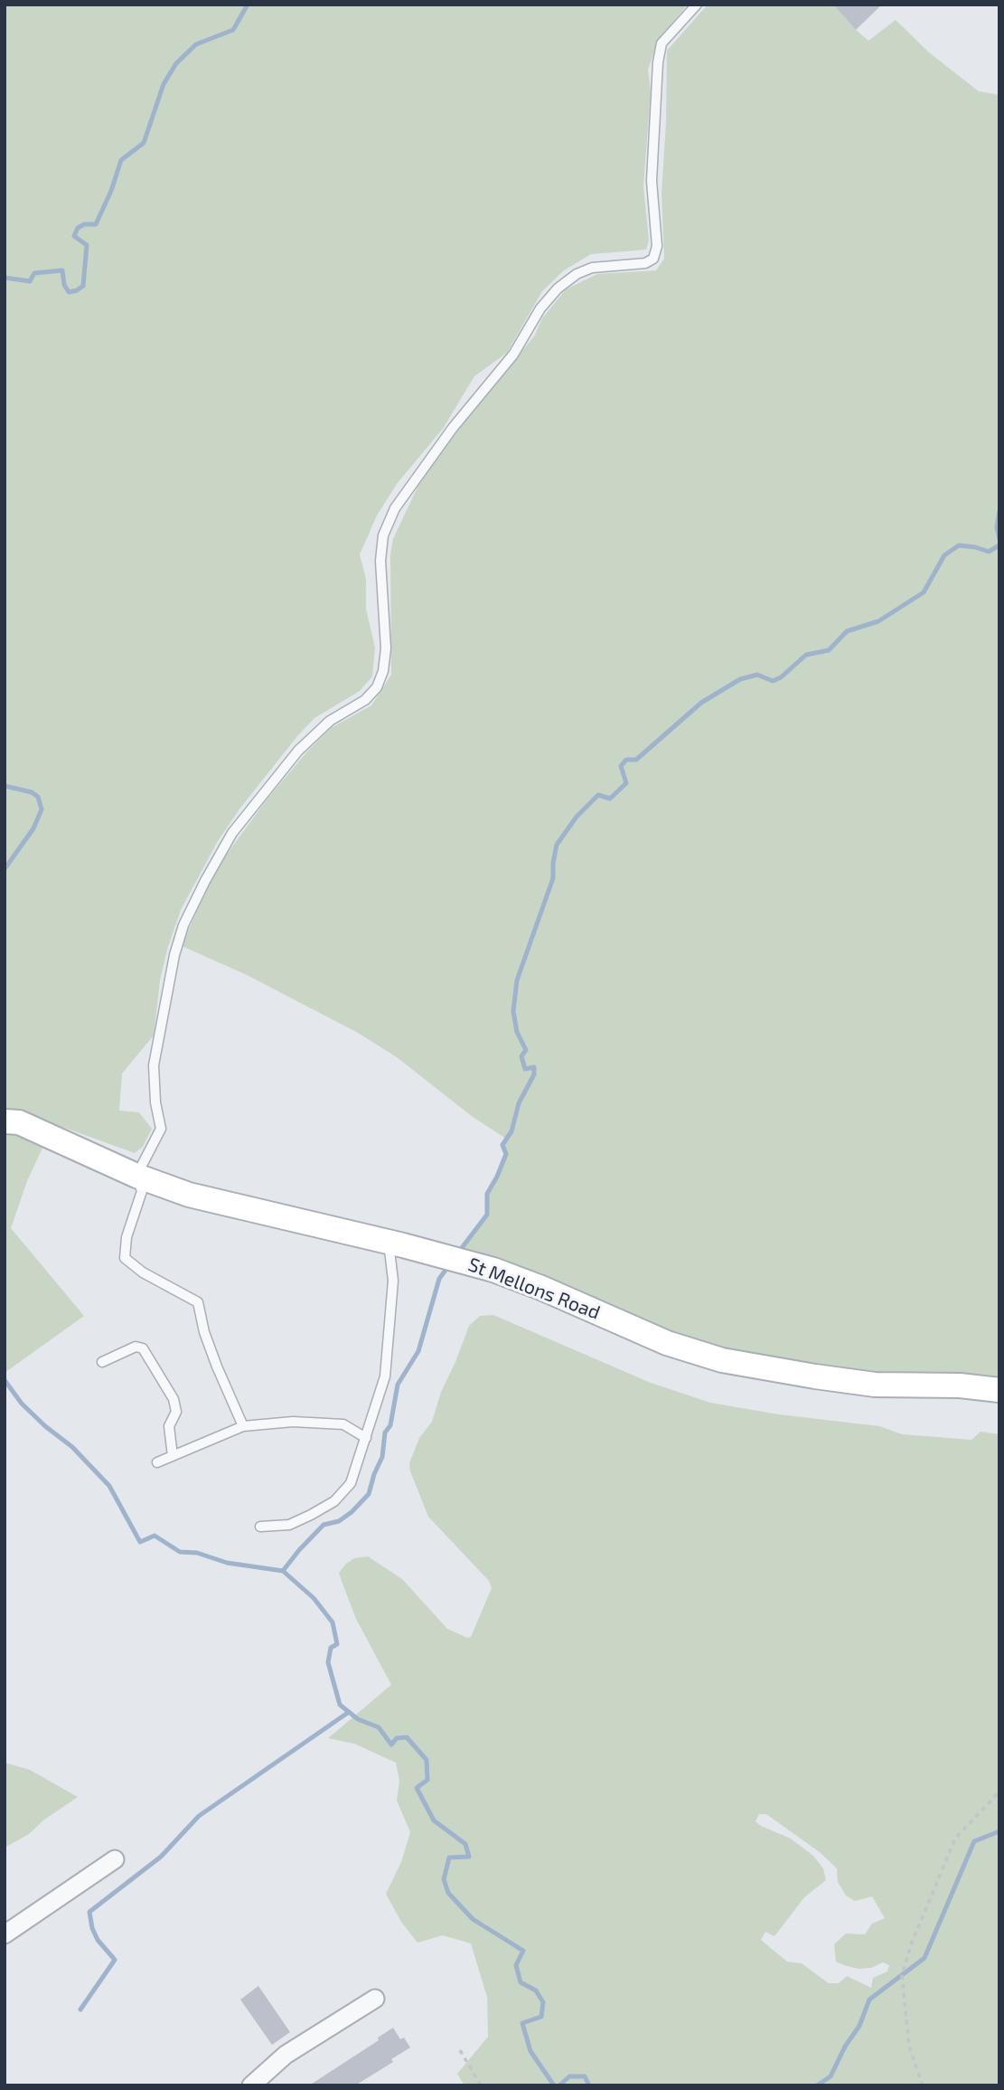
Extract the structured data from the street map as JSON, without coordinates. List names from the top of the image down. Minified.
{"streets":{"main road":["St Mellons Road"]}}
